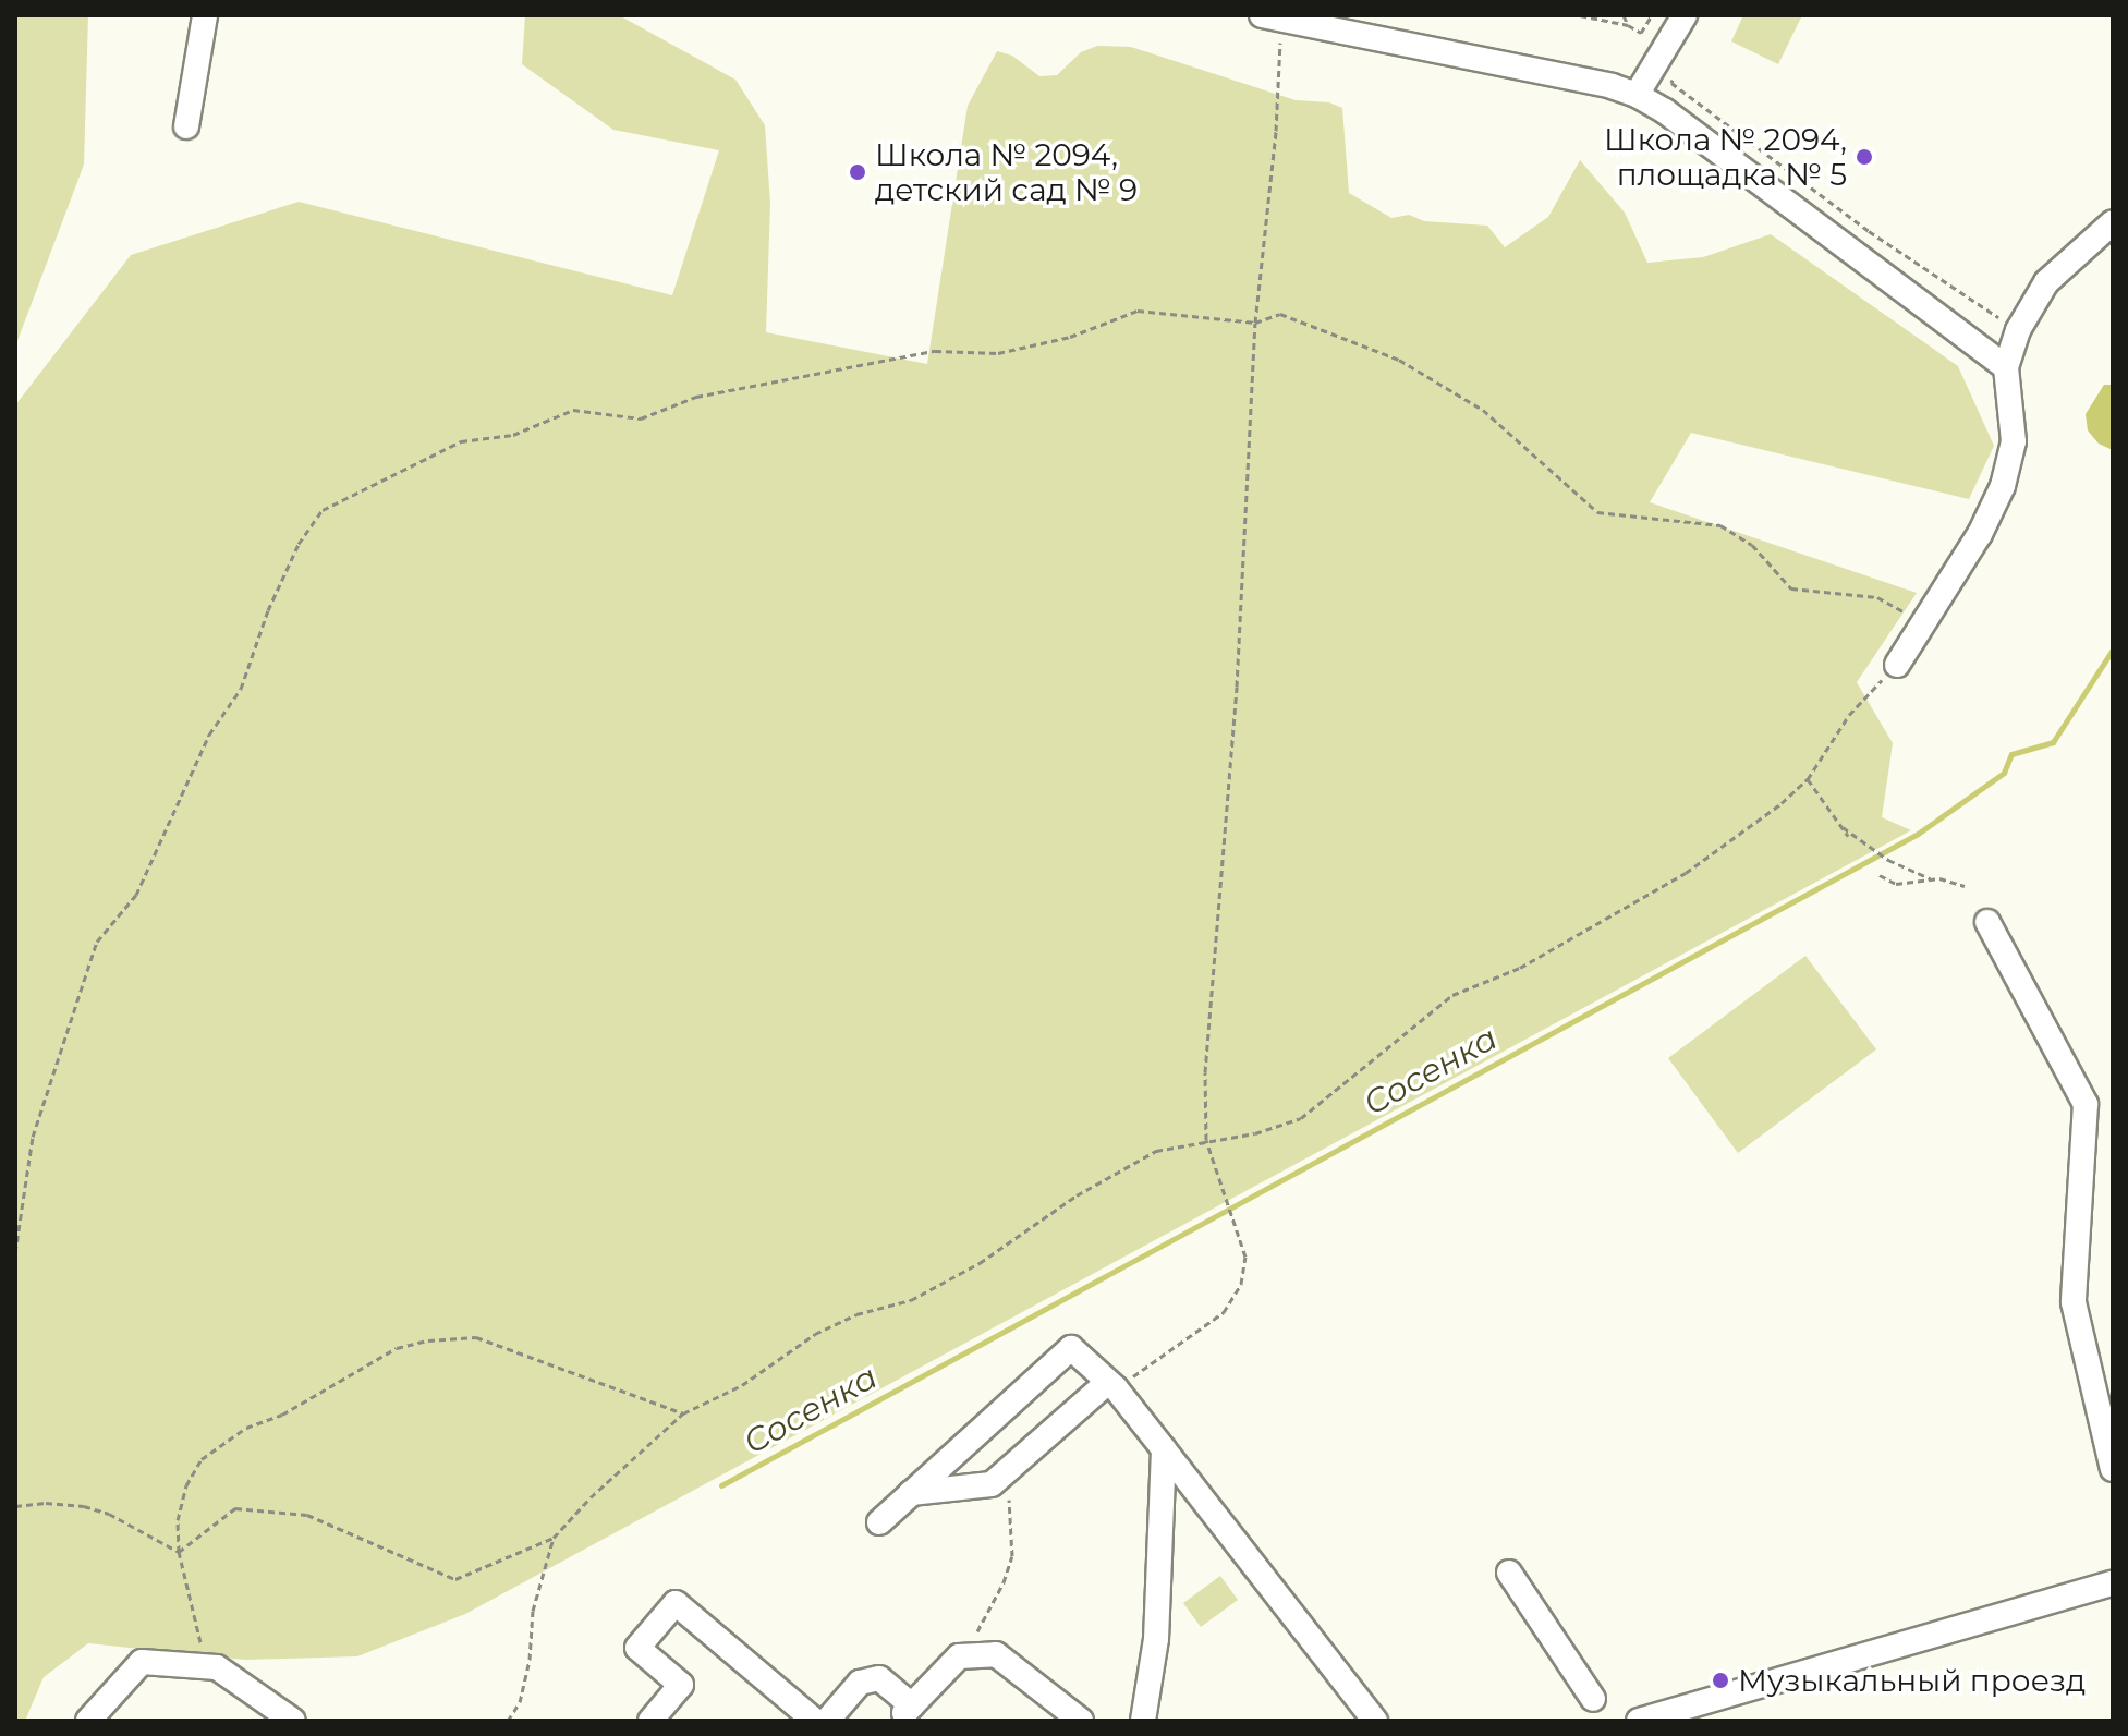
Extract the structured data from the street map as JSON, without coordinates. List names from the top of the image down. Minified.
{"water":["Сосенка"],"places":["Школа № 2094, площадка № 5","Школа № 2094, детский сад № 9","Музыкальный проезд"]}
